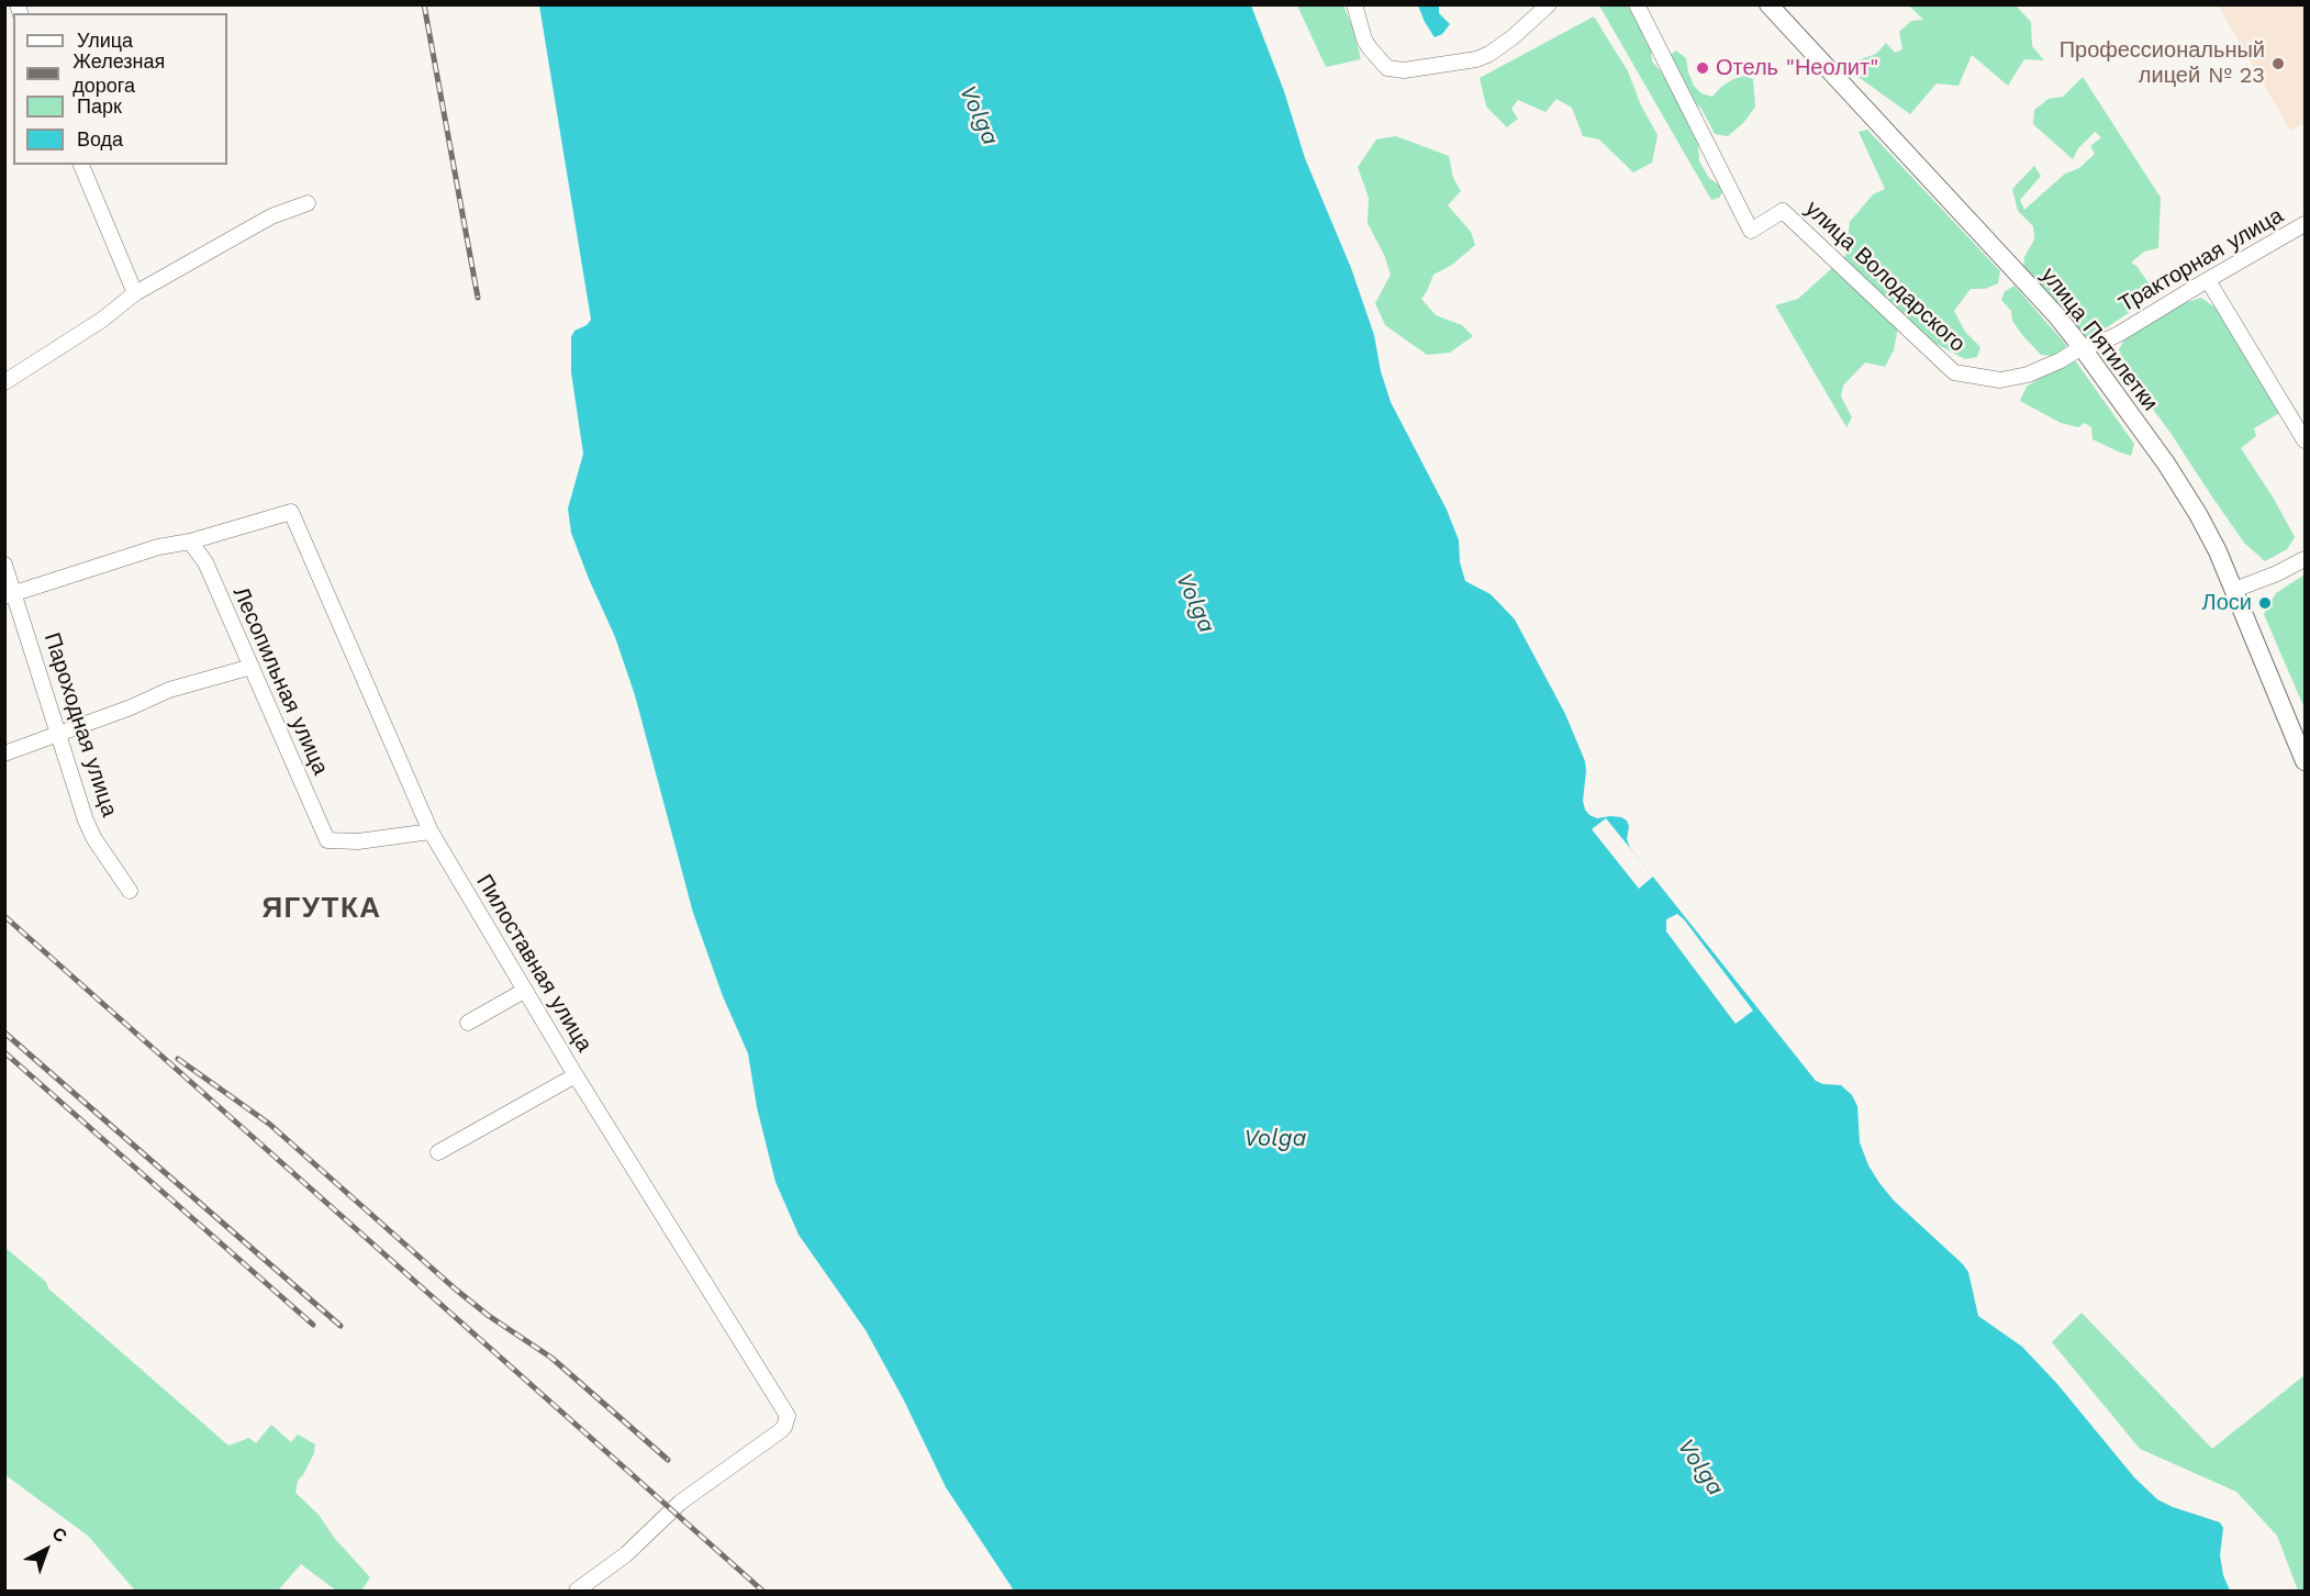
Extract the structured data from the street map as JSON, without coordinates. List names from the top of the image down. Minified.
{"streets":{"main road":["улица Пятилетки"],"street":["Тракторная улица","улица Володарского","Лесопильная улица","Пароходная улица","Пилоставная улица"]},"crossings":[["Тракторная улица","улица Володарского"],["Тракторная улица","улица Пятилетки"],["улица Володарского","улица Пятилетки"],["Лесопильная улица","Пилоставная улица"]],"districts":["ЯГУТКА"],"water":["Volga"],"places":["Профессиональный лицей № 23","Отель \"Неолит\"","Лоси"],"legend":["Улица","Железная дорога","Парк","Вода"],"north":"top right"}
